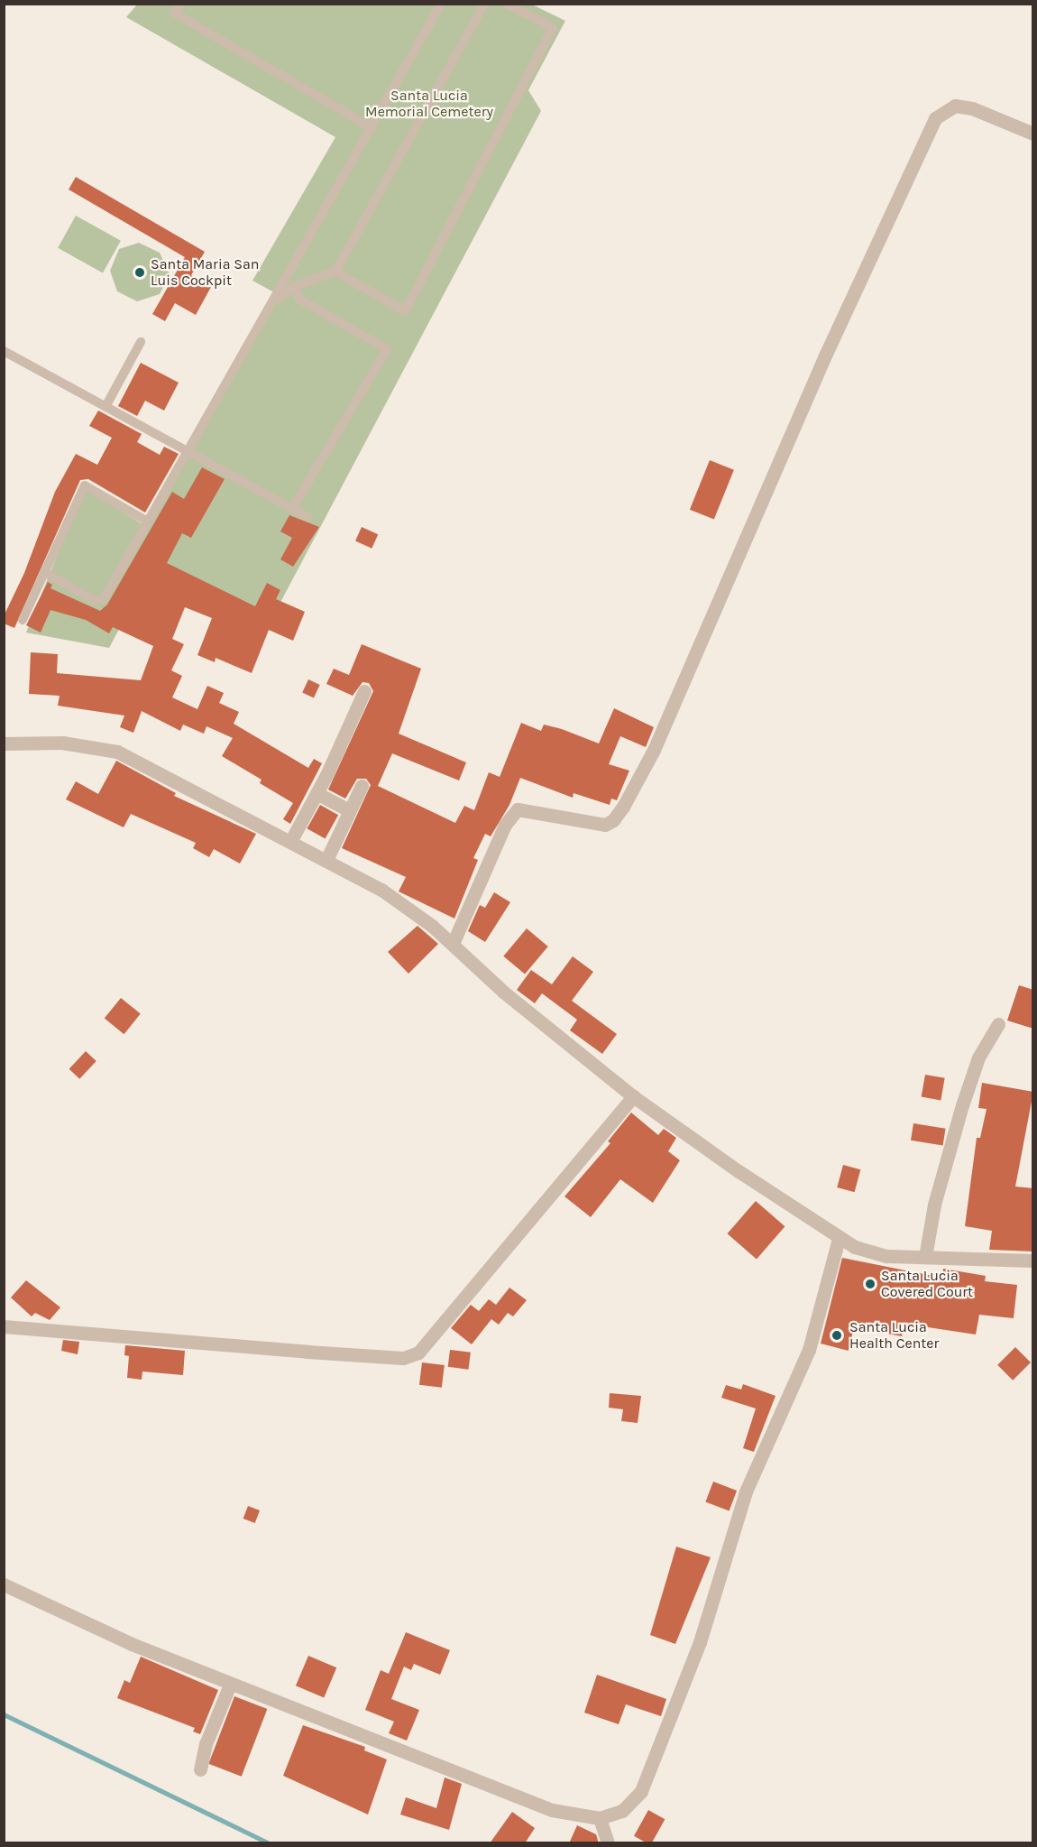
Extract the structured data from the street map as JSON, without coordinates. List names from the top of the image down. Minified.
{"parks":["Santa Lucia Memorial Cemetery"],"places":["Santa Maria San Luis Cockpit","Santa Lucia Covered Court","Santa Lucia Health Center"]}
